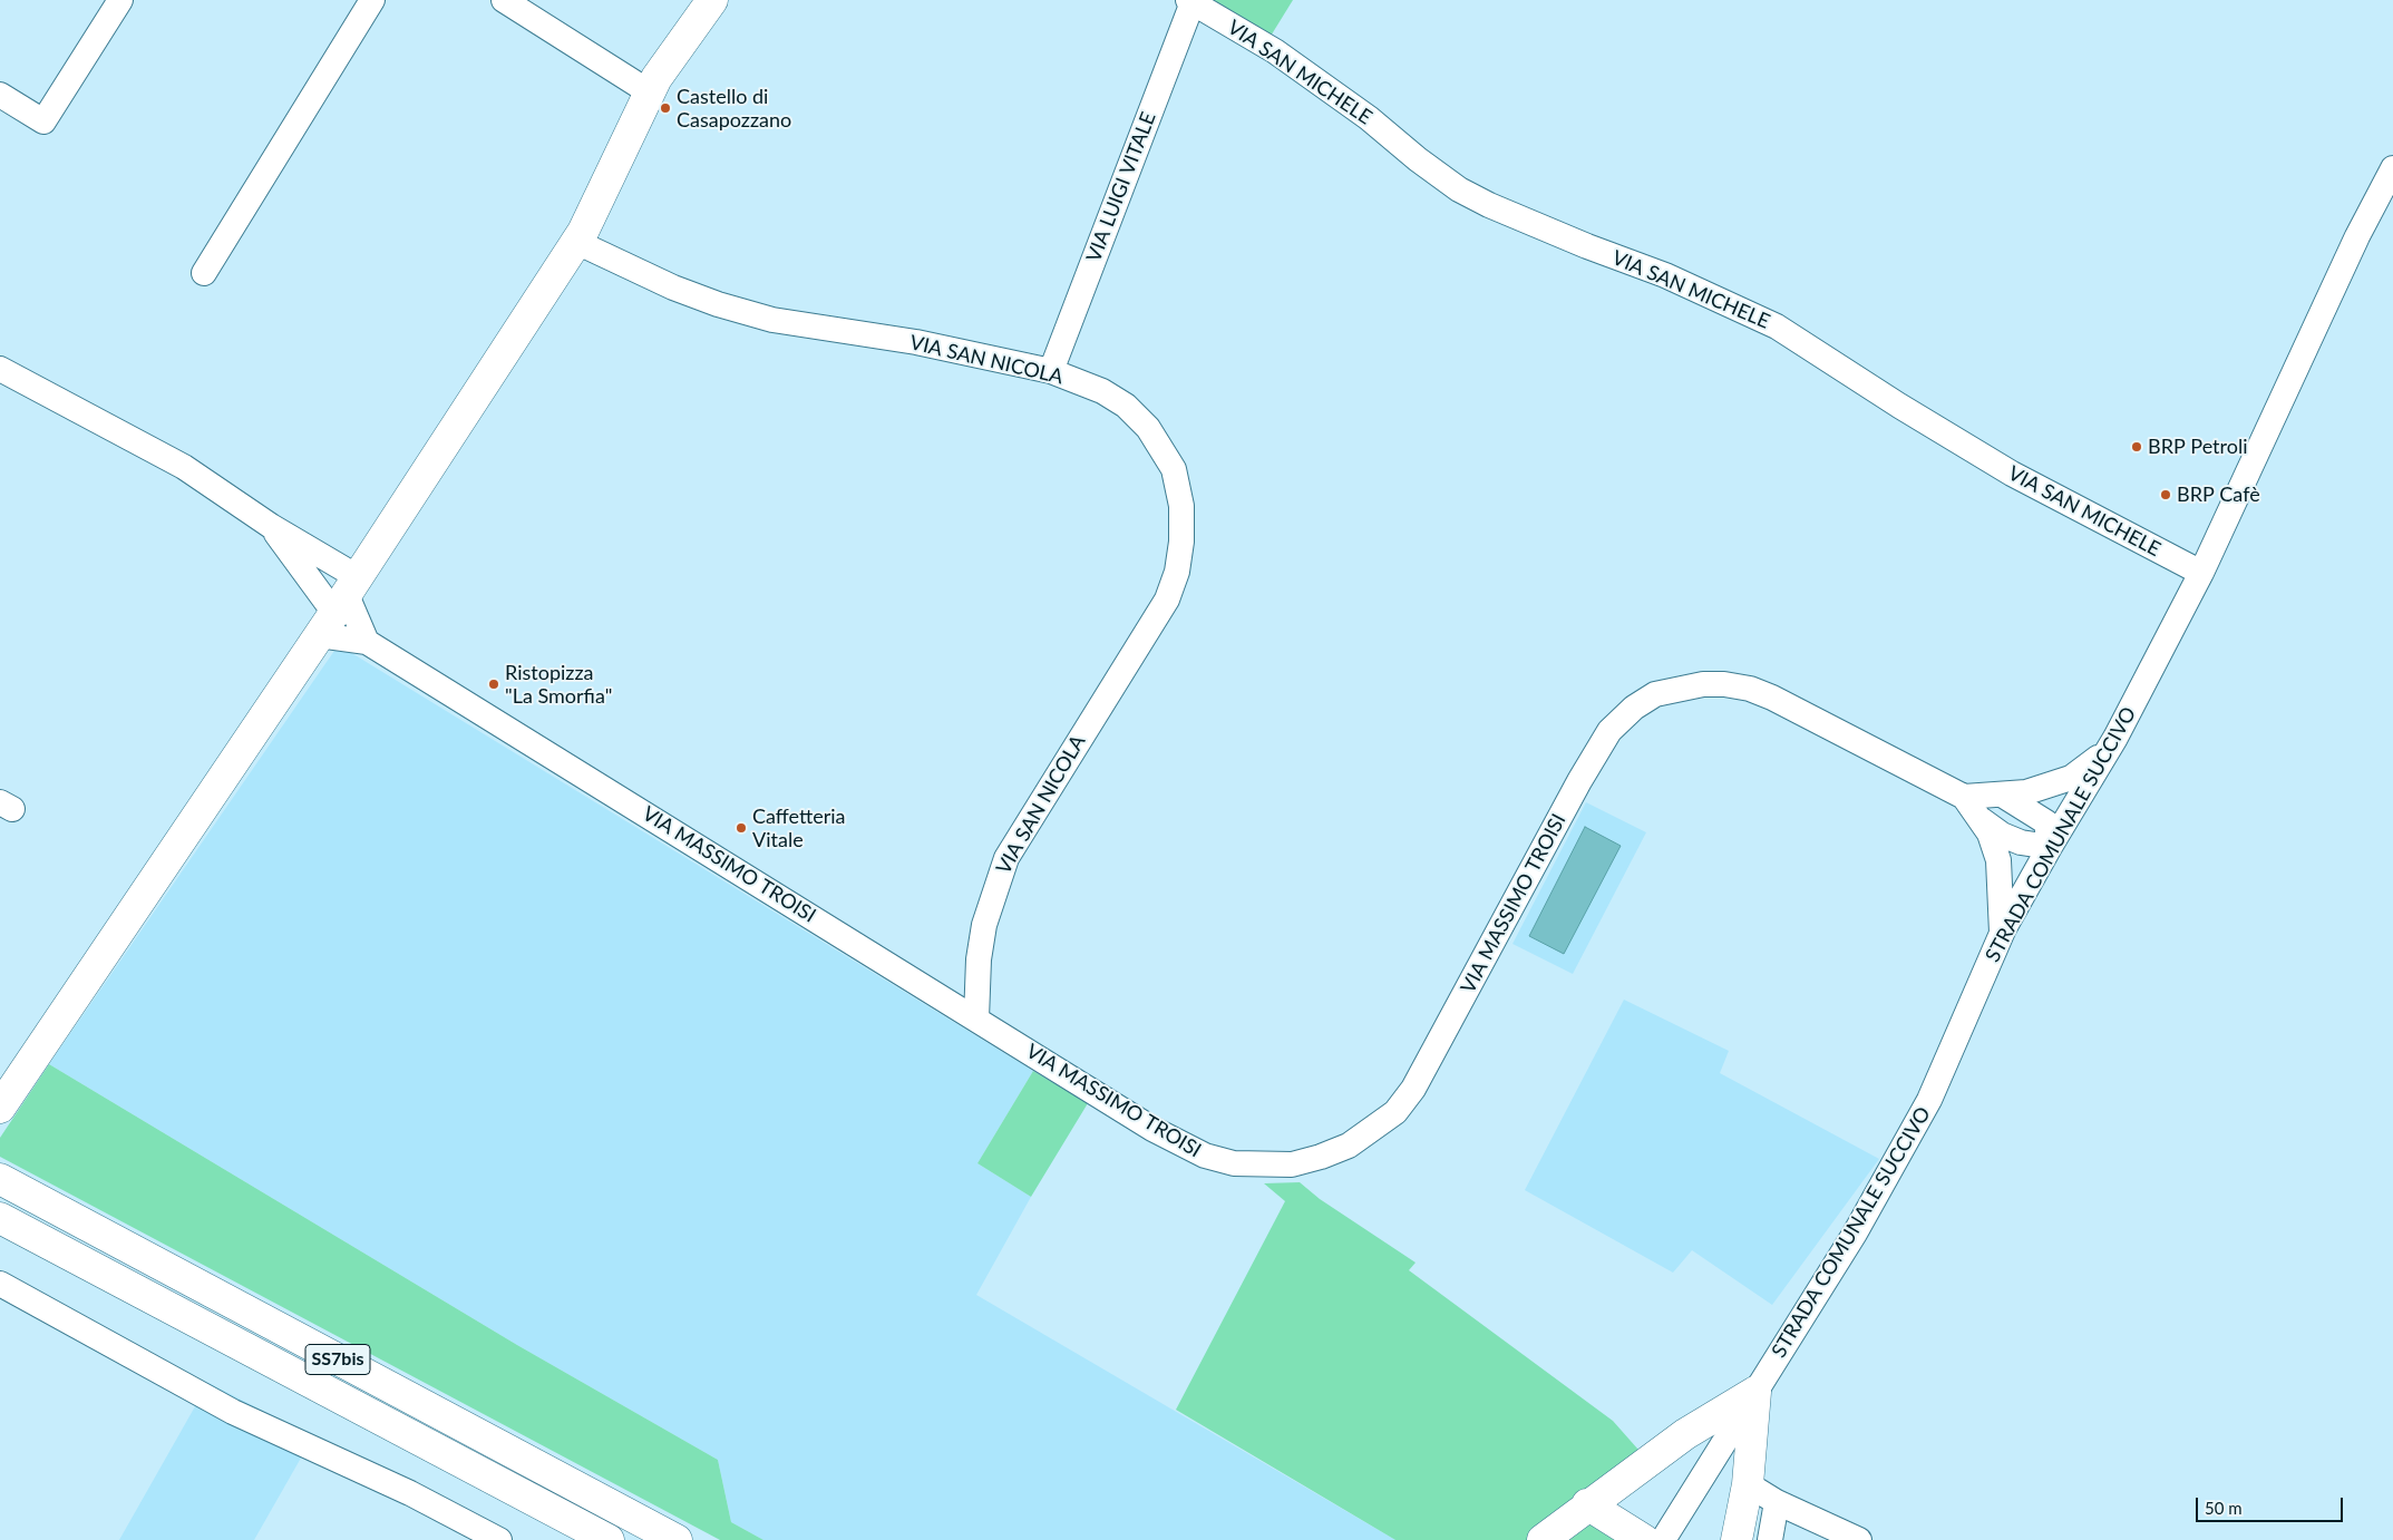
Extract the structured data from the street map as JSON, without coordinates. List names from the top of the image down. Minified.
{"streets":{"main road":["SS7bis"],"street":["VIA SAN MICHELE","VIA LUIGI VITALE","VIA SAN NICOLA","STRADA COMUNALE SUCCIVO","VIA MASSIMO TROISI"]},"crossings":[["VIA SAN MICHELE","VIA LUIGI VITALE"],["VIA SAN MICHELE","STRADA COMUNALE SUCCIVO"],["VIA LUIGI VITALE","VIA SAN NICOLA"],["VIA SAN NICOLA","VIA MASSIMO TROISI"],["STRADA COMUNALE SUCCIVO","VIA MASSIMO TROISI"]],"places":["Castello di Casapozzano","BRP Petroli","BRP Cafè","Ristopizza \"La Smorfia\"","Caffetteria Vitale"],"scale_bar":"50 m"}
